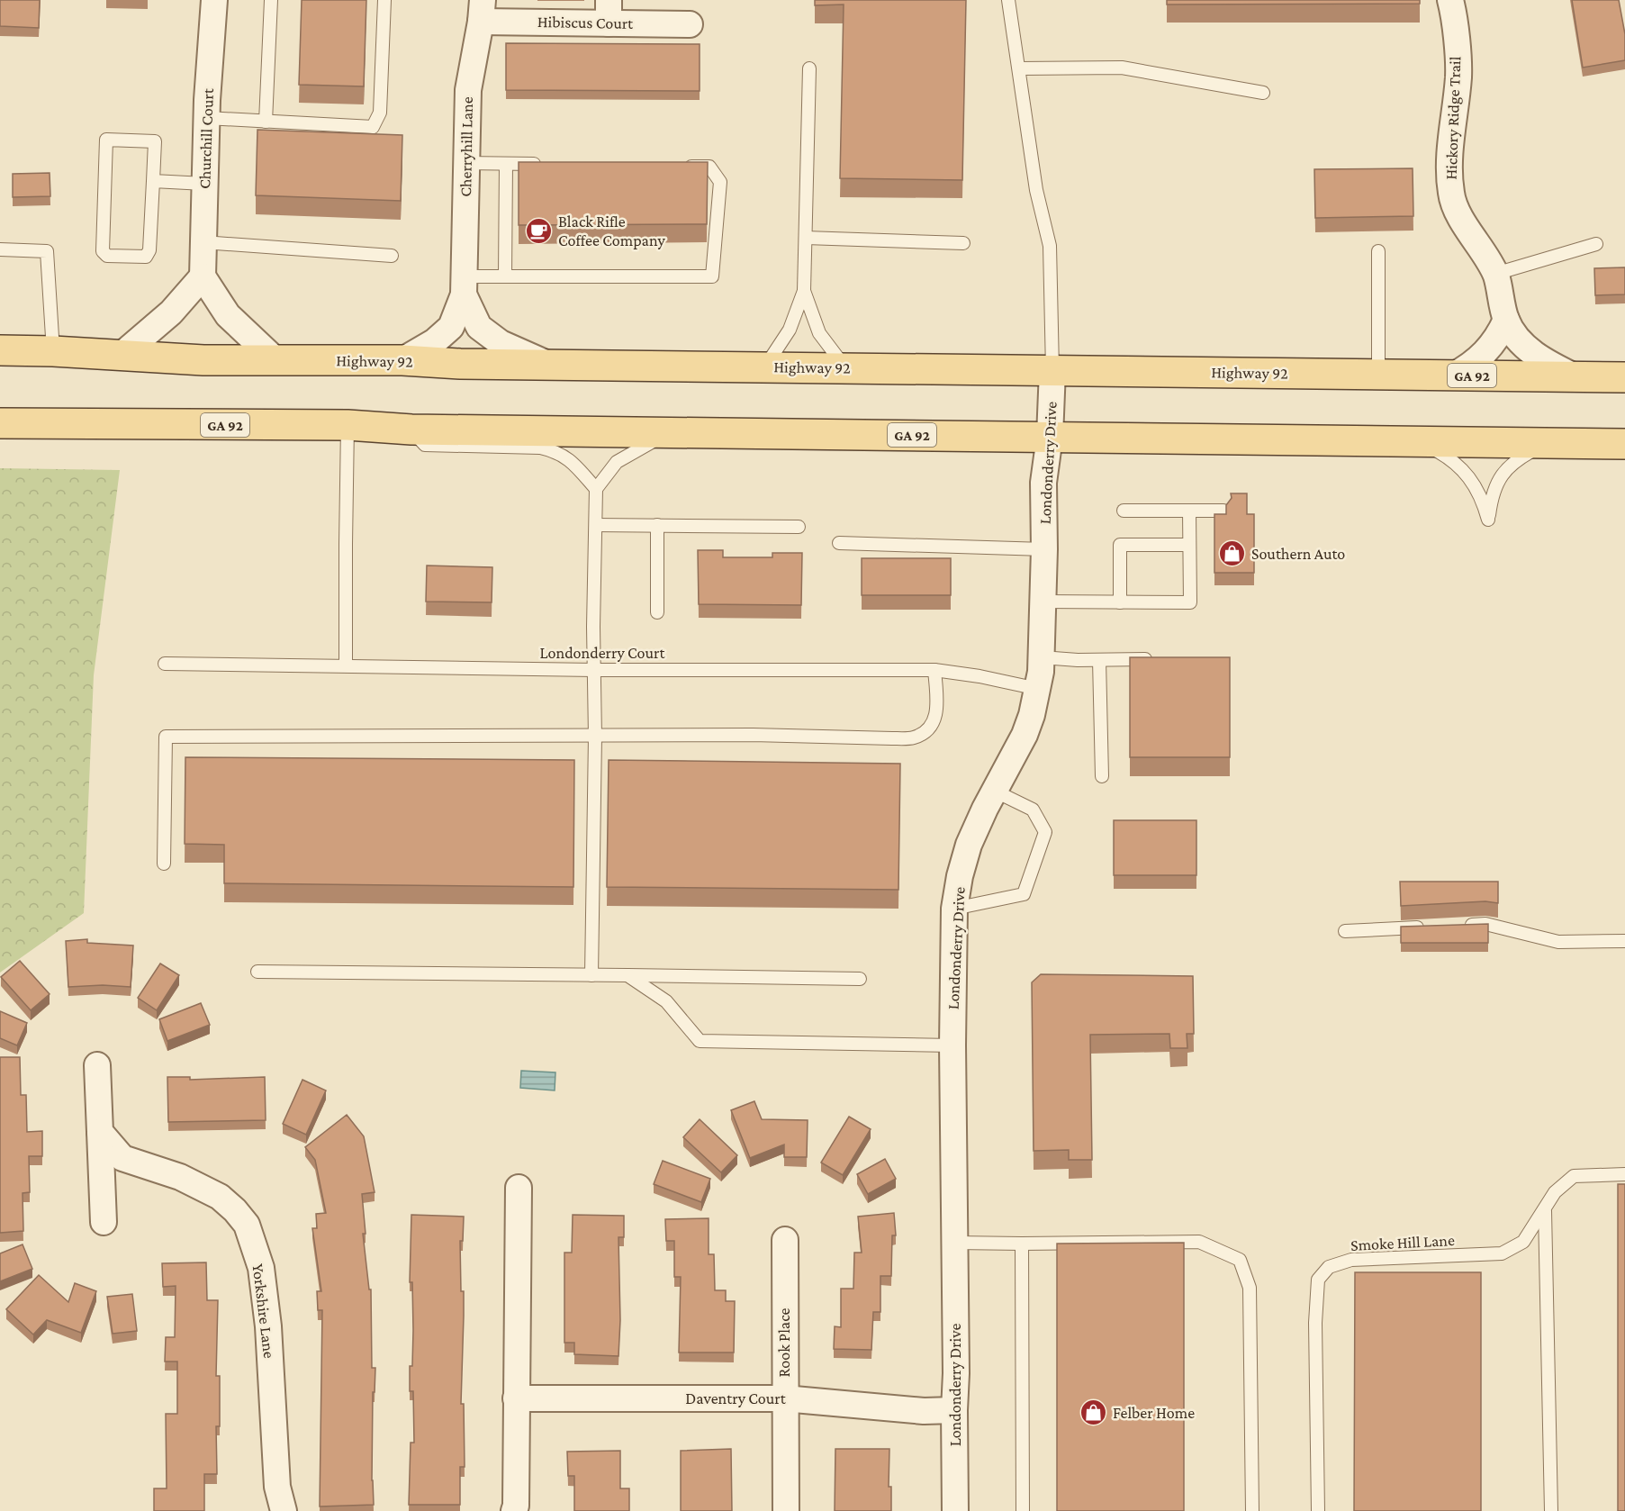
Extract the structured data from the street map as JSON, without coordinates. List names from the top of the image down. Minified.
{"streets":{"main road":["Highway 92","GA 92"],"street":["Hibiscus Court","Hickory Ridge Trail","Churchill Court","Cherryhill Lane","Londonderry Drive","Yorkshire Lane","Rook Place","Daventry Court"],"lane":["Londonderry Court","Smoke Hill Lane"]},"crossings":[["Hibiscus Court","Cherryhill Lane"],["Hickory Ridge Trail","Highway 92"],["Highway 92","Londonderry Drive"],["GA 92","Londonderry Drive"],["Londonderry Drive","Londonderry Court"],["Londonderry Drive","Daventry Court"],["Rook Place","Daventry Court"]],"places":{"cafe":["Black Rifle Coffee Company"],"shop":["Southern Auto","Felber Home"]}}
